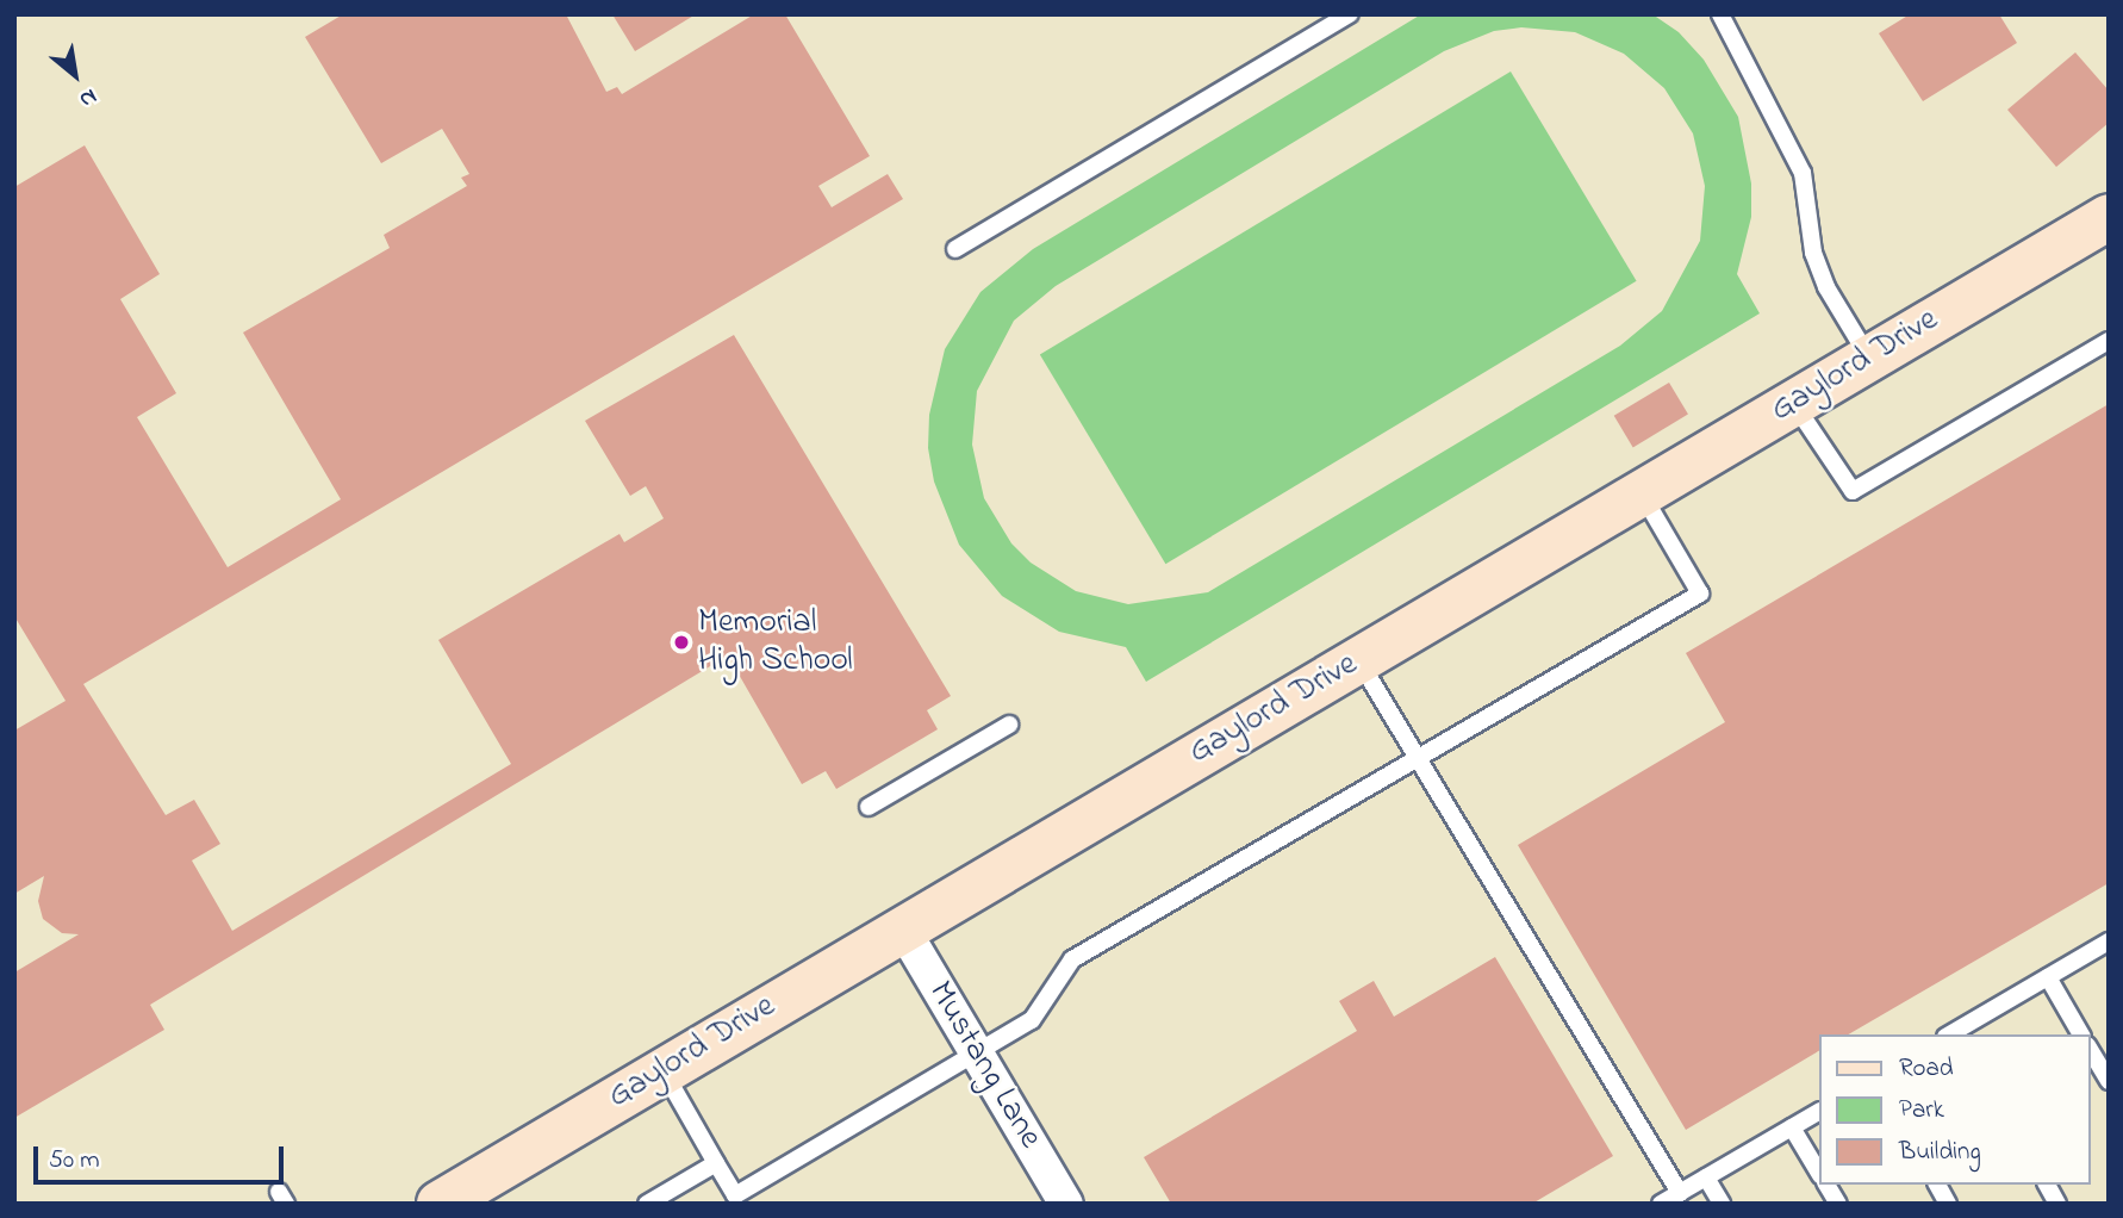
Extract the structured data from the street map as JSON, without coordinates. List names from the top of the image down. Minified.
{"streets":{"street":["Gaylord Drive","Mustang Lane"]},"crossings":[["Gaylord Drive","Mustang Lane"]],"places":["Memorial High School"],"legend":["Road","Park","Building"],"scale_bar":"50 m","north":"bottom right"}
